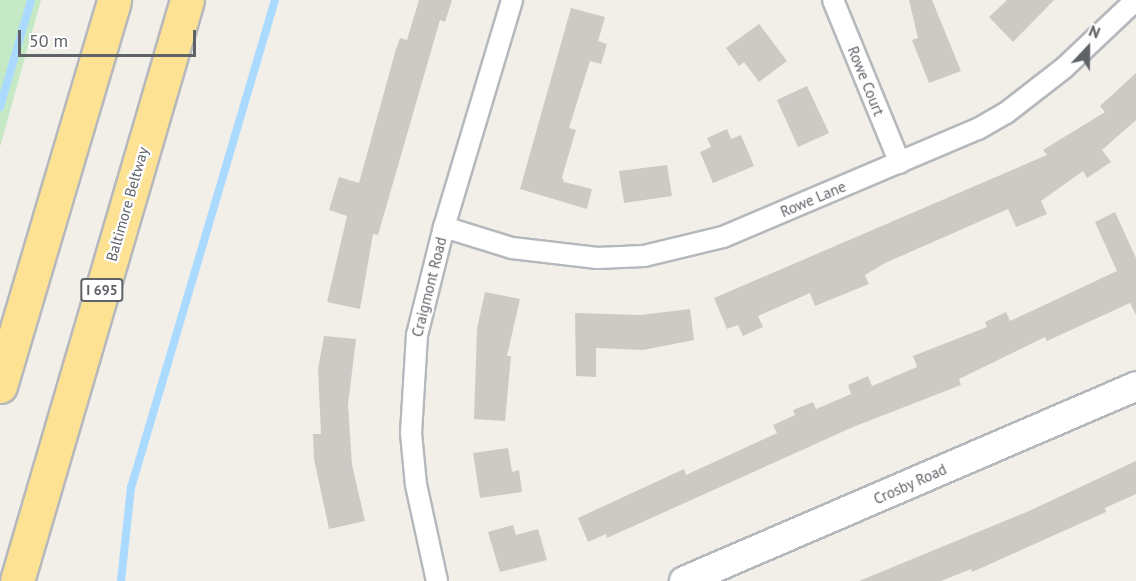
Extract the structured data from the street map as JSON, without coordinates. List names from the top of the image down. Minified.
{"streets":{"highway":["Baltimore Beltway","I 695"],"main road":["Crosby Road"],"street":["Rowe Court","Rowe Lane","Craigmont Road"]},"crossings":[["Rowe Court","Rowe Lane"],["Rowe Lane","Craigmont Road"]],"scale_bar":"50 m","north":"top"}
